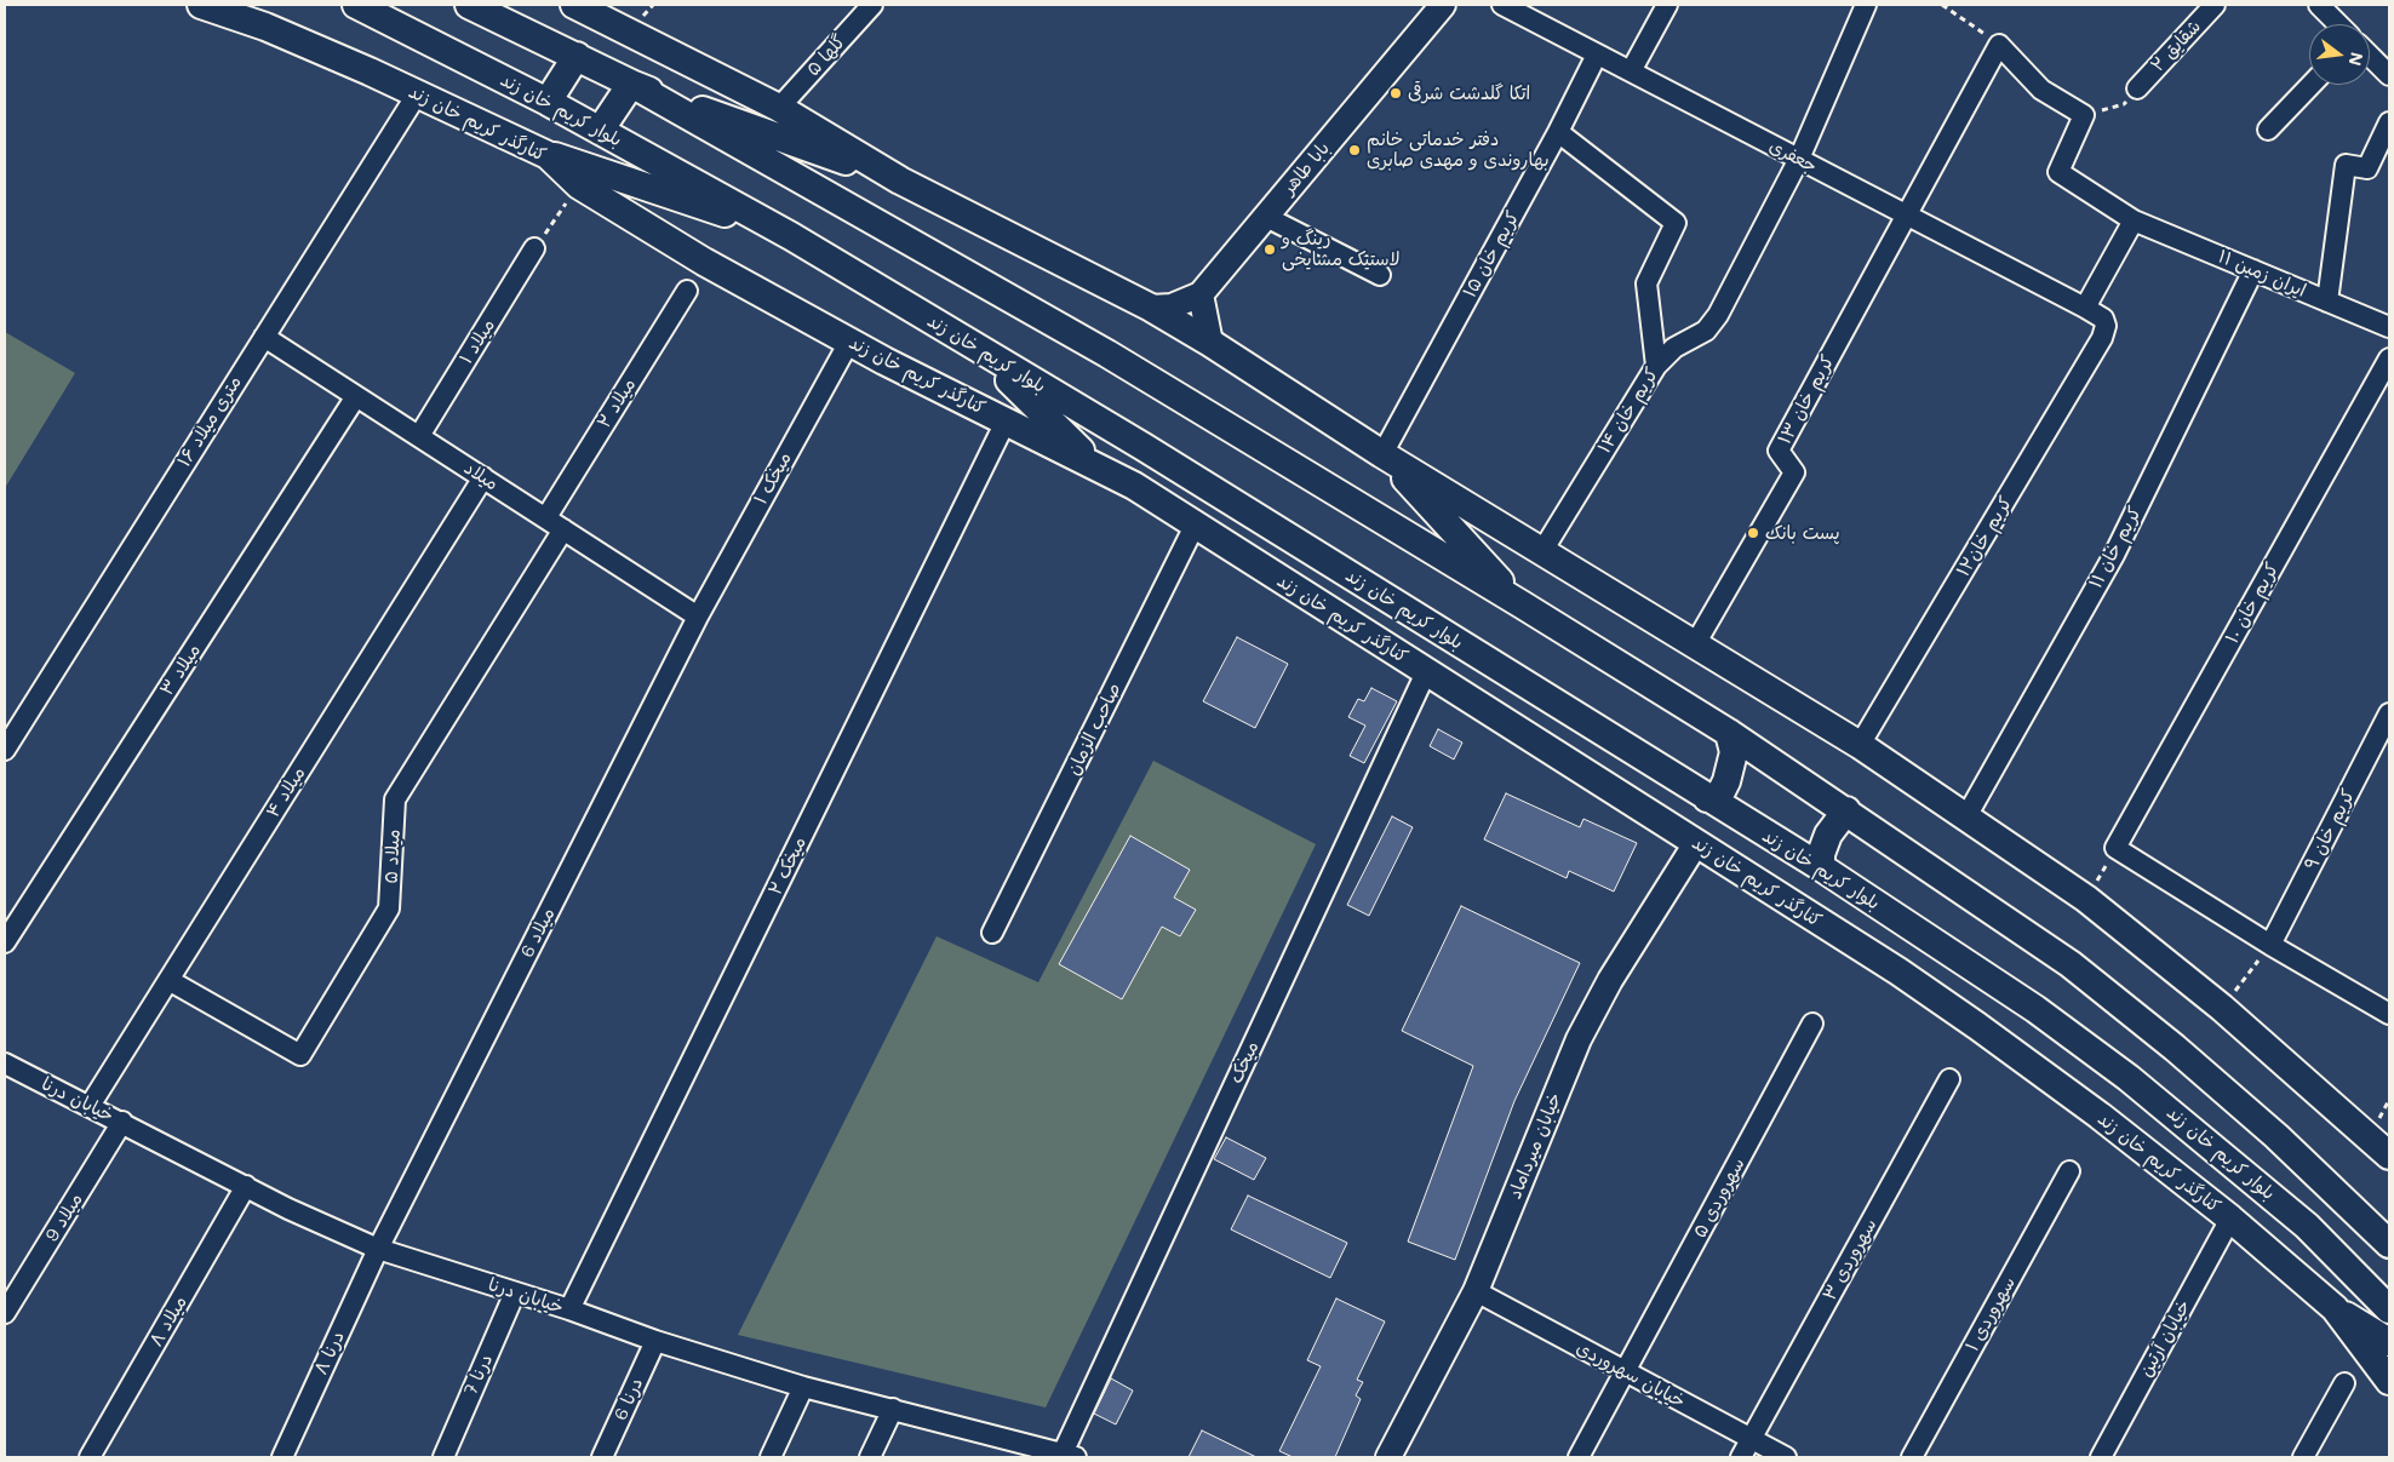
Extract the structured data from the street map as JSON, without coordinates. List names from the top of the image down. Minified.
{"streets":{"main road":["بلوار کریم خان زند","کنارگذر کریم خان زند"],"street":["شقایق ۲","گلها ۵","جعفری","بابا طاهر","کریم خان ۱۵","ایران زمین ۱۱","میلاد ۱","کریم خان ۱۳","میلاد ۲","کریم خان ۱۴","۱۶ متری میلاد","میلاد","میخک ۱","کریم خان۱۲","کریم خان ۱۱","کریم خان ۱۰","میلاد ۳","صاحب الزمان","میلاد ۴","کریم خان ۹","میلاد ۵","میخک ۲","میلاد 6","میخک","خیابان درنا","خیابان میرداماد","سهروردی ۵","میلاد 9","سهروردی ۳","سهروردی ۱","میلاد ۸","خیابان آرتین","درنا ۸","درنا 7","خیابان سهروردی","درنا 6"]},"crossings":[["کنارگذر کریم خان زند","۱۶ متری میلاد"],["کنارگذر کریم خان زند","میخک ۱"],["کنارگذر کریم خان زند","صاحب الزمان"],["کنارگذر کریم خان زند","میخک ۲"],["کنارگذر کریم خان زند","میخک"],["کنارگذر کریم خان زند","خیابان میرداماد"],["کنارگذر کریم خان زند","خیابان آرتین"],["جعفری","کریم خان ۱۵"],["جعفری","کریم خان ۱۳"],["جعفری","کریم خان ۱۴"],["جعفری","کریم خان۱۲"],["ایران زمین ۱۱","کریم خان ۱۱"],["میلاد ۱","میلاد"],["میلاد ۲","میلاد"],["۱۶ متری میلاد","میلاد"],["میلاد","میخک ۱"],["میلاد","میلاد ۳"],["میلاد","میلاد ۴"],["میلاد","میلاد ۵"],["میلاد","میلاد 6"],["میخک ۱","میلاد 6"],["میلاد ۴","میلاد ۵"],["میلاد ۴","خیابان درنا"],["میخک ۲","خیابان درنا"],["میلاد 6","خیابان درنا"],["میلاد 6","درنا ۸"],["میخک","خیابان درنا"],["خیابان درنا","میلاد 9"],["خیابان درنا","میلاد ۸"],["خیابان درنا","درنا ۸"],["خیابان درنا","درنا 7"],["خیابان درنا","درنا 6"],["خیابان میرداماد","خیابان سهروردی"],["سهروردی ۵","خیابان سهروردی"],["سهروردی ۳","خیابان سهروردی"]],"places":["اتکا گلدشت شرقی","دفتر خدماتی خانم بهاروندی و مهدی صابری","رینگ و لاستیک مشایخی","پست بانک"],"north":"right"}
